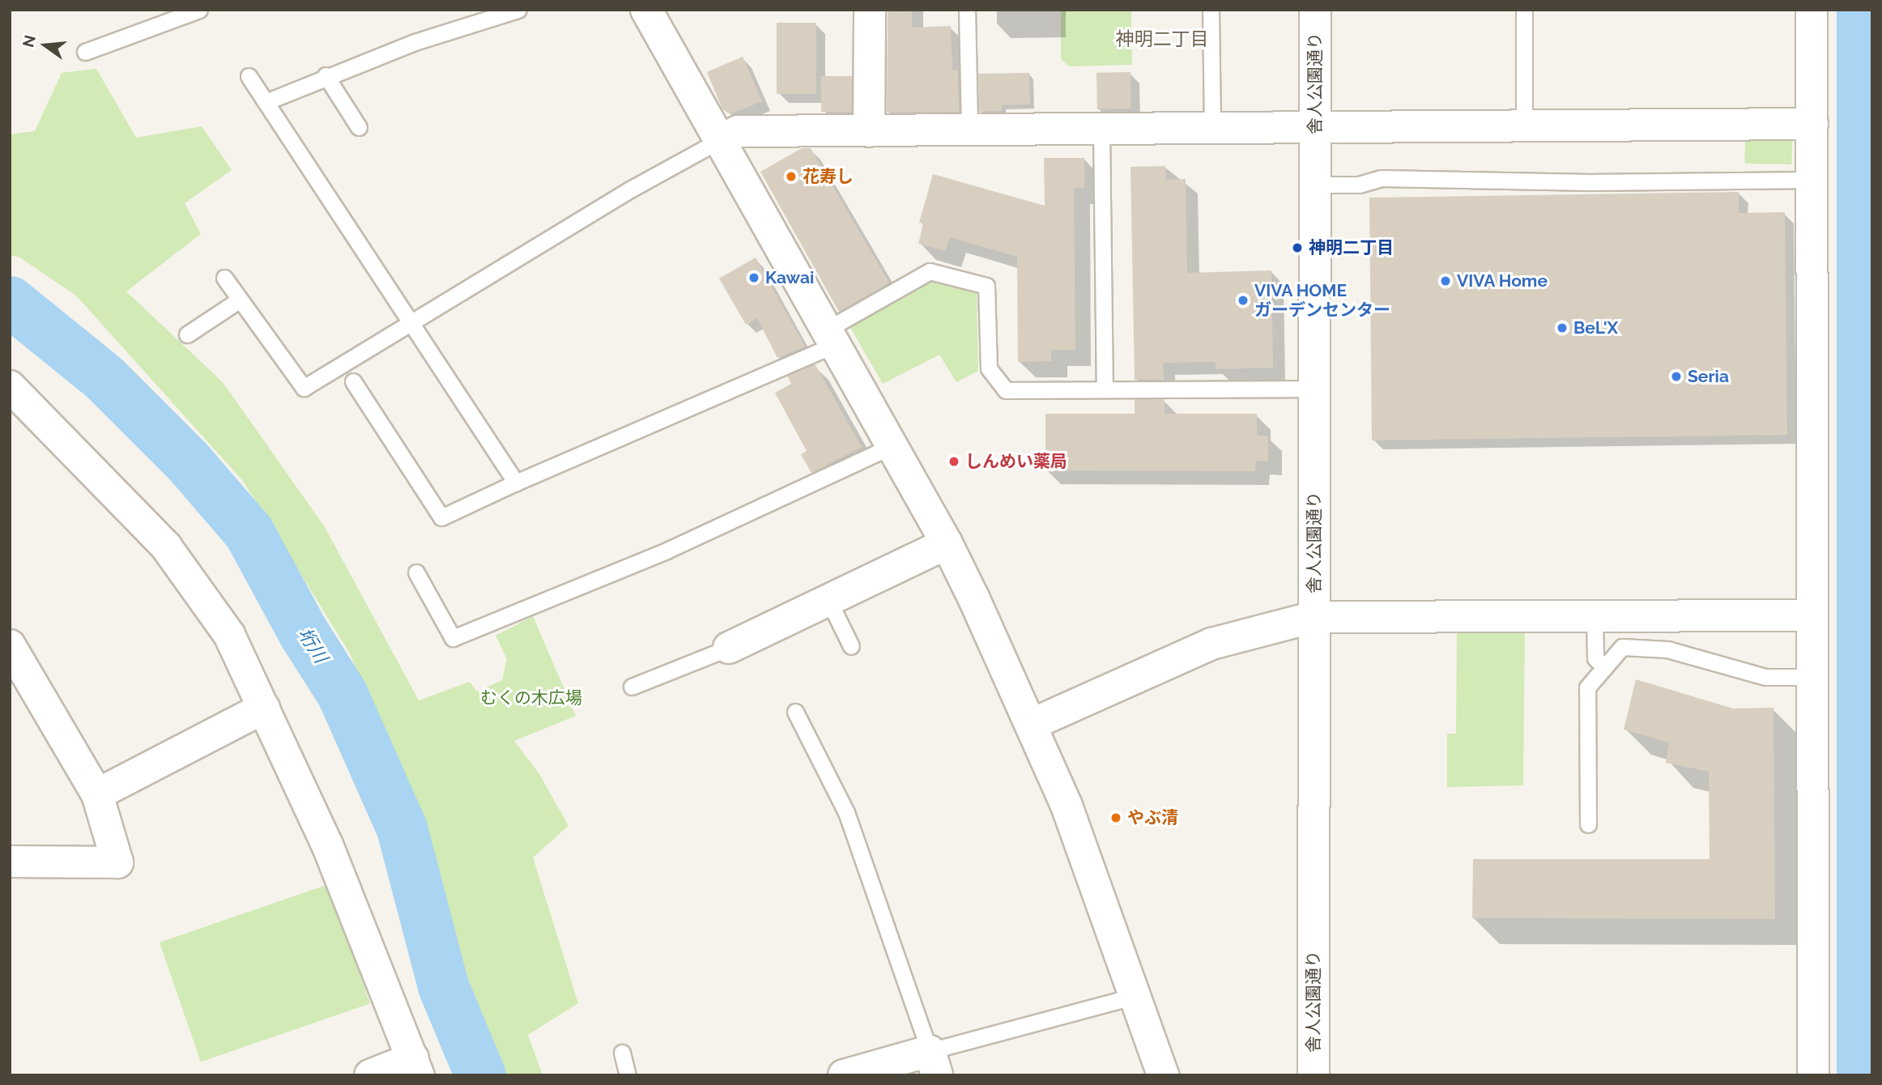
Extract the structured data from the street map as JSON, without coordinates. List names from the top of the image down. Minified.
{"streets":{"street":["舎人公園通り"]},"districts":["神明二丁目"],"water":["垳川"],"parks":["むくの木広場"],"places":["花寿し","神明二丁目","Kawai","VIVA Home","VIVA HOME ガーデンセンター","BeL'X","Seria","しんめい薬局","やぶ清"],"north":"left"}
